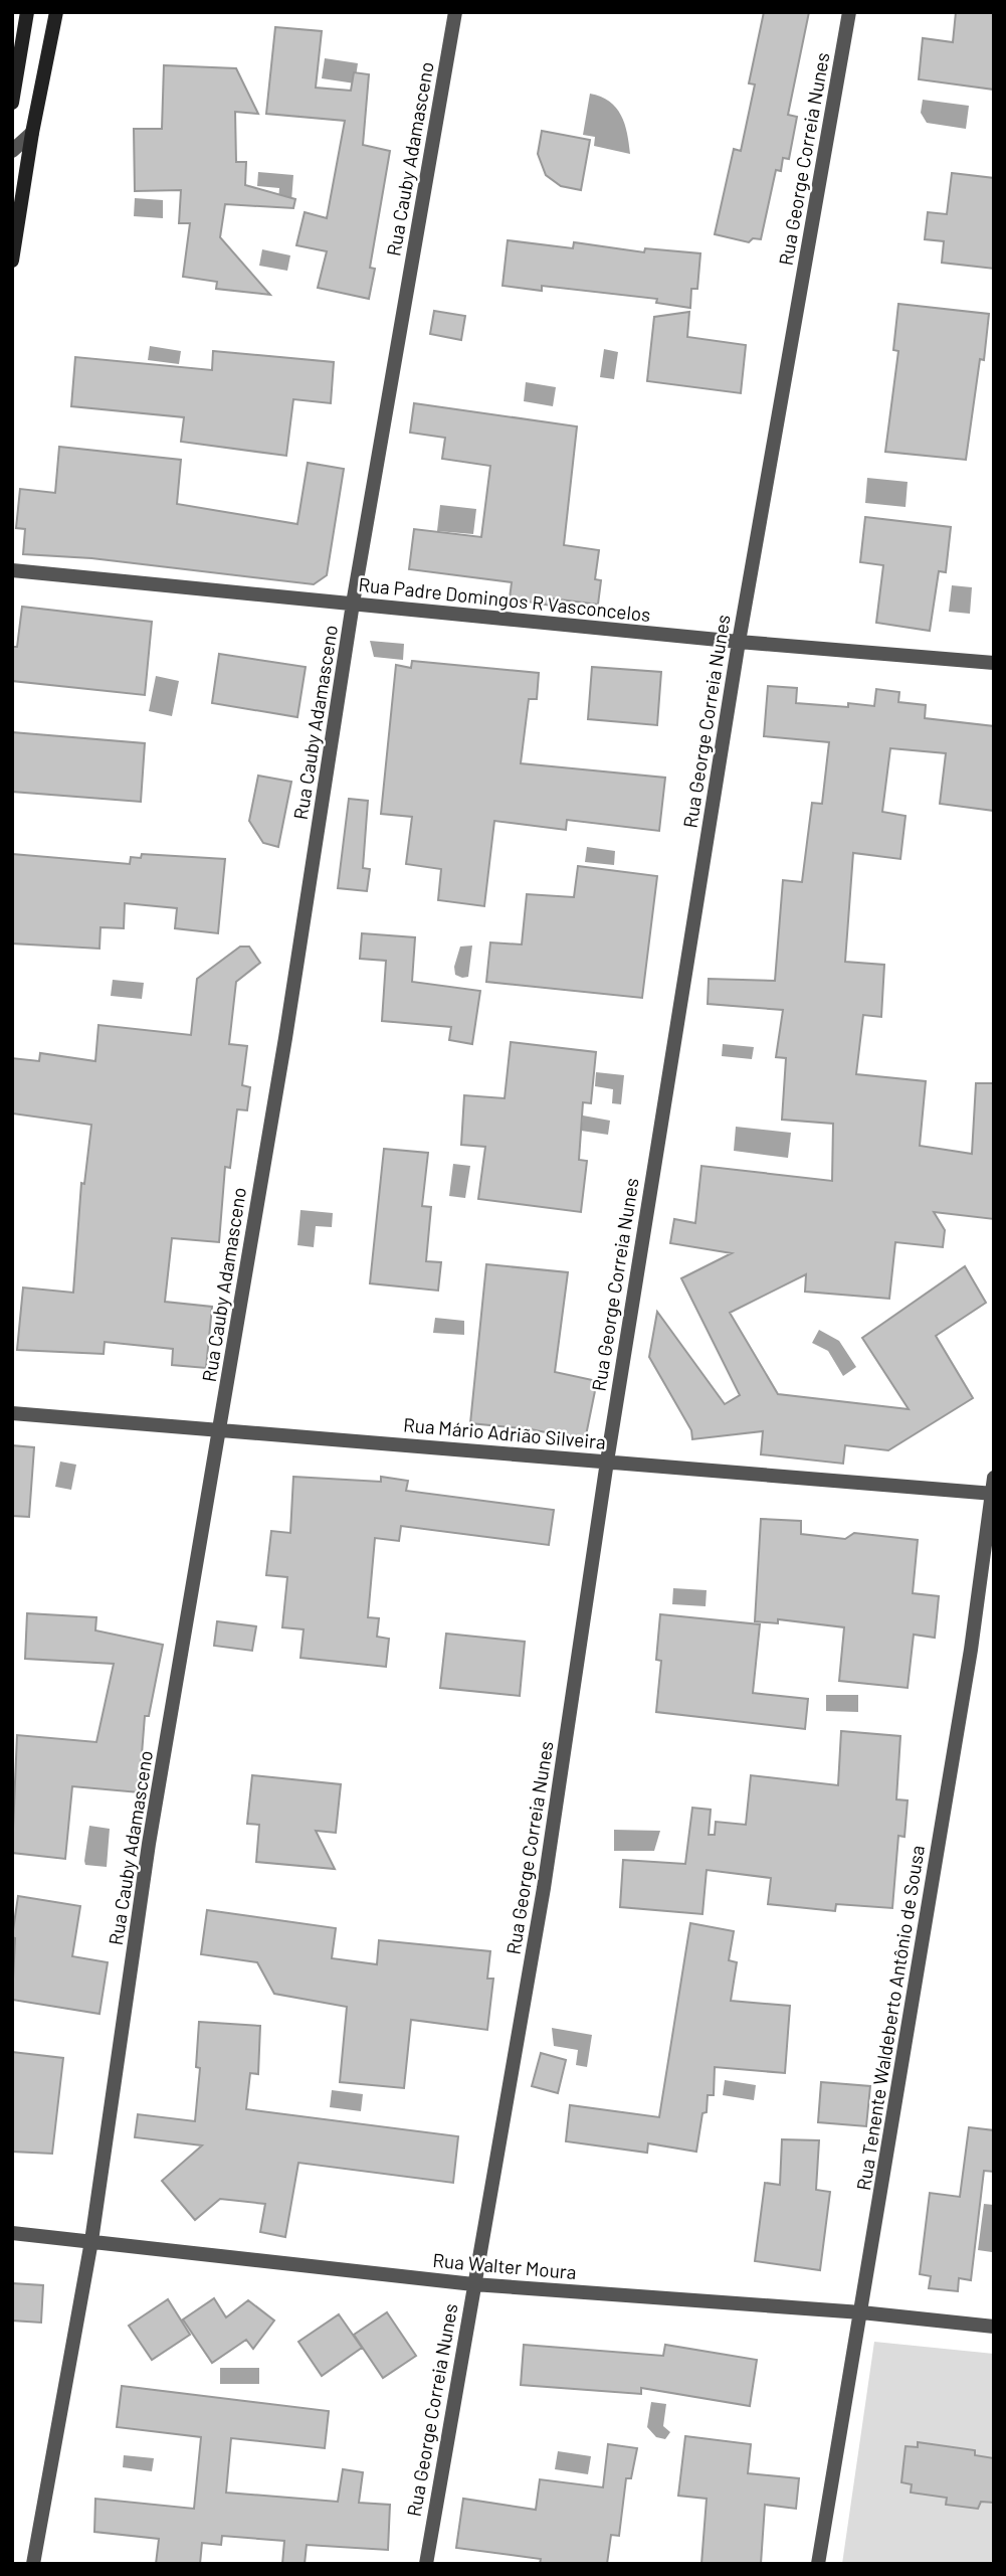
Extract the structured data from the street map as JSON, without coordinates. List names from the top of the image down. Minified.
{"streets":{"street":["Rua Cauby Adamasceno","Rua George Correia Nunes","Rua Padre Domingos R Vasconcelos","Rua Mário Adrião Silveira","Rua Tenente Waldeberto Antônio de Sousa","Rua Walter Moura"]},"crossings":[["Rua Cauby Adamasceno","Rua Padre Domingos R Vasconcelos"],["Rua Cauby Adamasceno","Rua Mário Adrião Silveira"],["Rua Cauby Adamasceno","Rua Walter Moura"],["Rua George Correia Nunes","Rua Padre Domingos R Vasconcelos"],["Rua George Correia Nunes","Rua Mário Adrião Silveira"],["Rua George Correia Nunes","Rua Walter Moura"],["Rua Mário Adrião Silveira","Rua Tenente Waldeberto Antônio de Sousa"],["Rua Tenente Waldeberto Antônio de Sousa","Rua Walter Moura"]]}
